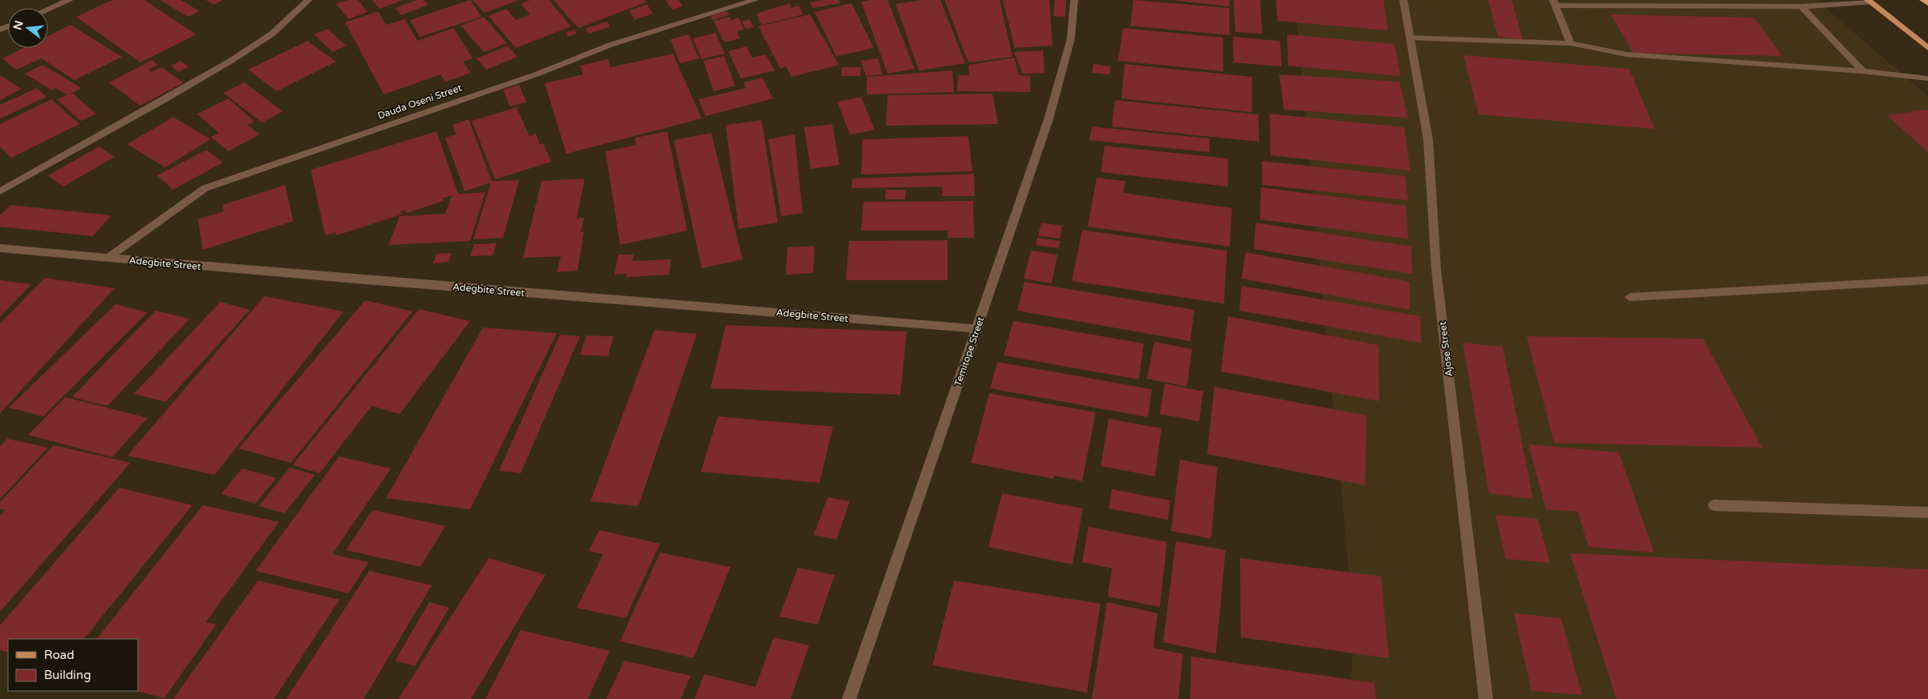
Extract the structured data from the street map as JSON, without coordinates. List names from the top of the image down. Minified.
{"streets":{"street":["Dauda Oseni Street","Adegbite Street","Ajose Street","Temitope Street"]},"crossings":[["Dauda Oseni Street","Adegbite Street"],["Adegbite Street","Temitope Street"]],"legend":["Road","Building"],"north":"left"}
